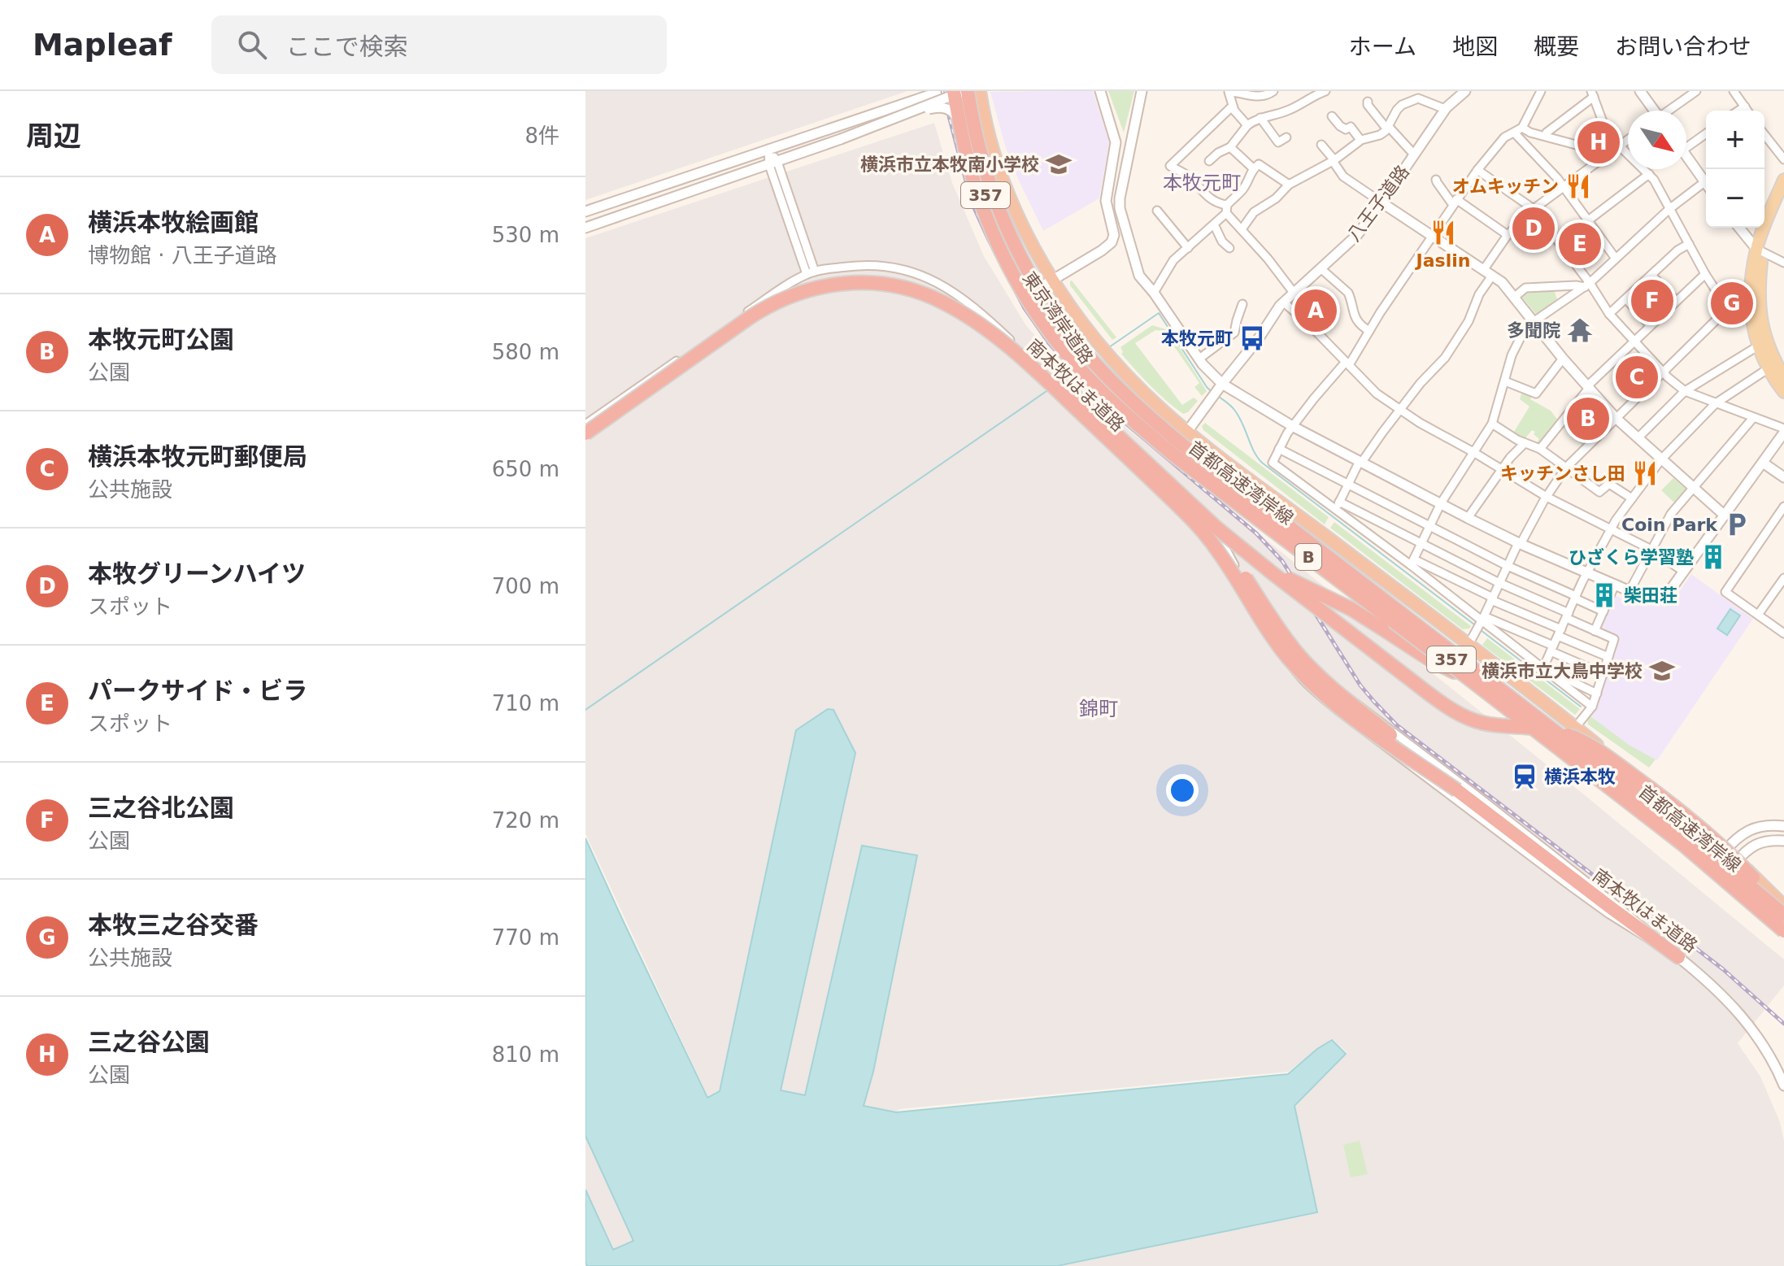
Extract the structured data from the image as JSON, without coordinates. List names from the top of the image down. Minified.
{"streets":{"highway":["357","東京湾岸道路","南本牧はま道路","首都高速湾岸線","B"],"street":["八王子道路"]},"crossings":[["八王子道路","東京湾岸道路"],["東京湾岸道路","首都高速湾岸線"]],"districts":["本牧元町","錦町"],"places":{"school or university":["横浜市立本牧南小学校","横浜市立大鳥中学校"],"restaurant":["オムキッチン","Jaslin","キッチンさし田"],"temple":["多聞院"],"bus stop":["本牧元町"],"parking":["Coin Park"],"building":["ひざくら学習塾","柴田荘"],"station":["横浜本牧"]},"north":"bottom right","page":{"header":"Mapleaf","search":"ここで検索","nav":["ホーム","地図","概要","お問い合わせ"],"heading":["周辺","8件"],"map_buttons":["+","−"],"pins":["H","D","E","F","G","A","C","B"],"list":[{"mark":"A","name":"横浜本牧絵画館","note":"博物館 · 八王子道路","value":"530 m"},{"mark":"B","name":"本牧元町公園","note":"公園","value":"580 m"},{"mark":"C","name":"横浜本牧元町郵便局","note":"公共施設","value":"650 m"},{"mark":"D","name":"本牧グリーンハイツ","note":"スポット","value":"700 m"},{"mark":"E","name":"パークサイド・ビラ","note":"スポット","value":"710 m"},{"mark":"F","name":"三之谷北公園","note":"公園","value":"720 m"},{"mark":"G","name":"本牧三之谷交番","note":"公共施設","value":"770 m"},{"mark":"H","name":"三之谷公園","note":"公園","value":"810 m"}]}}
